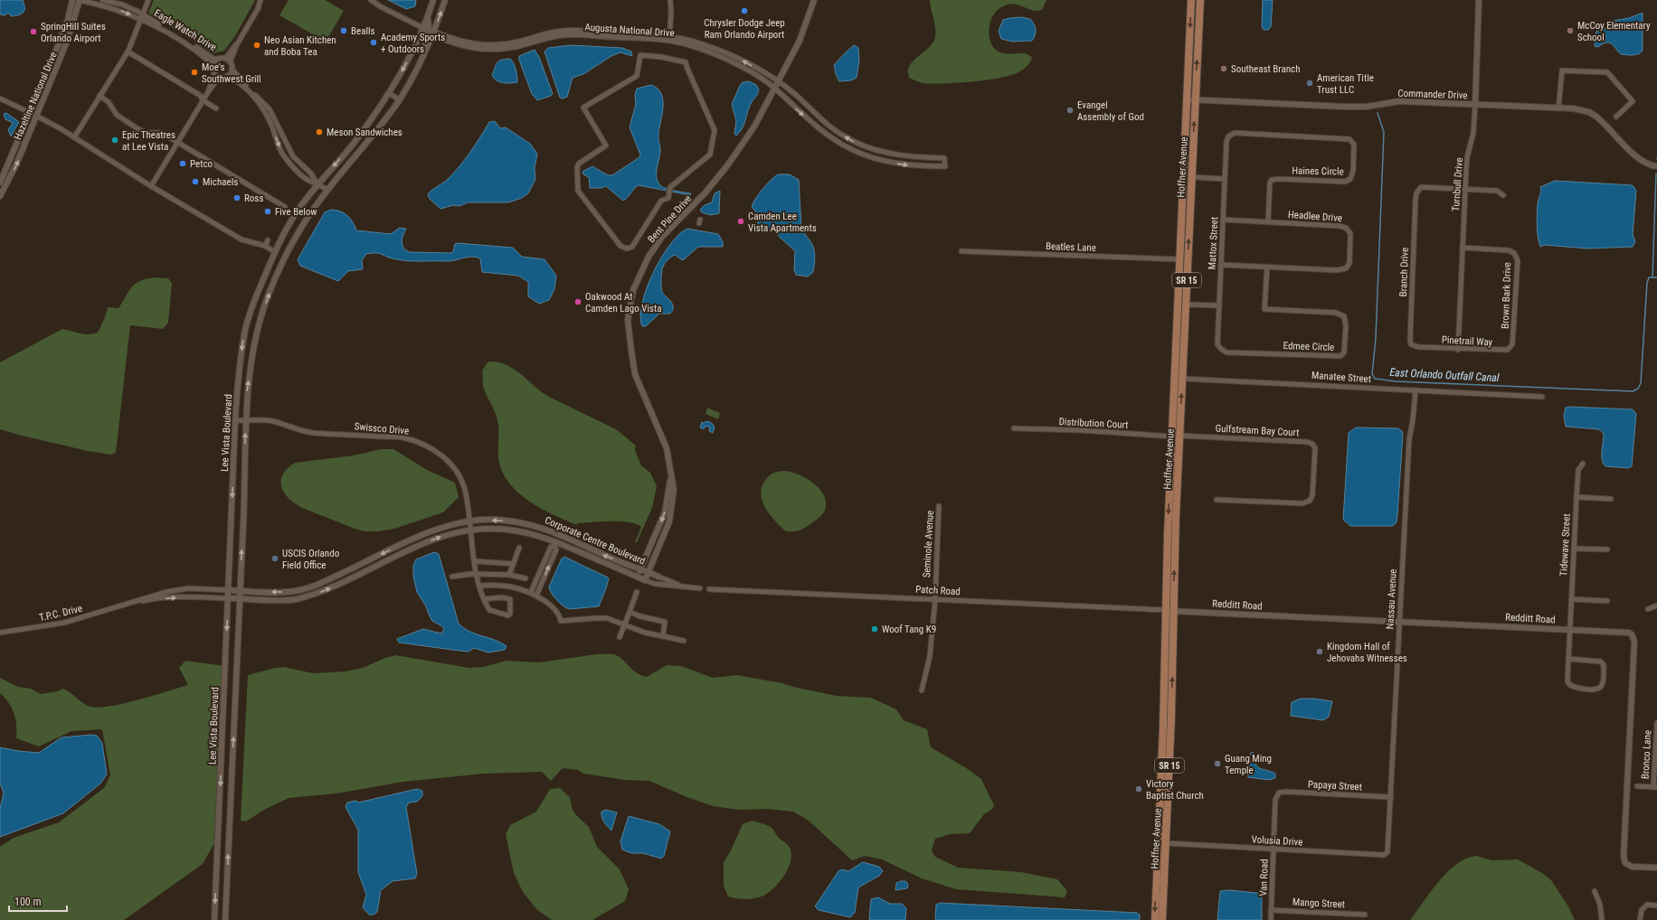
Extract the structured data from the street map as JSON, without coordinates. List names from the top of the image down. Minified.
{"streets":{"main road":["Hoffner Avenue","SR 15"],"street":["Eagle Watch Drive","Augusta National Drive","Commander Drive","Hazeltine National Drive","Haines Circle","Turnbull Drive","Headlee Drive","Bent Pine Drive","Mattox Street","Beatles Lane","Branch Drive","Brown Bark Drive","Pinetrail Way","Edmee Circle","Manatee Street","Distribution Court","Swissco Drive","Gulfstream Bay Court","Lee Vista Boulevard","Corporate Centre Boulevard","Seminole Avenue","Tidewave Street","Patch Road","Nassau Avenue","Redditt Road","T.P.C. Drive","Bronco Lane","Papaya Street","Volusia Drive","Van Road","Mango Street"]},"crossings":[["Eagle Watch Drive","Hazeltine National Drive"],["Augusta National Drive","Bent Pine Drive"],["Augusta National Drive","Lee Vista Boulevard"],["Commander Drive","Hoffner Avenue"],["Commander Drive","Turnbull Drive"],["Hoffner Avenue","Beatles Lane"],["Hoffner Avenue","Manatee Street"],["Hoffner Avenue","Distribution Court"],["Hoffner Avenue","Gulfstream Bay Court"],["Hoffner Avenue","Patch Road"],["Hoffner Avenue","Redditt Road"],["Hoffner Avenue","Volusia Drive"],["Haines Circle","Headlee Drive"],["Haines Circle","Mattox Street"],["Turnbull Drive","Branch Drive"],["Turnbull Drive","Brown Bark Drive"],["Turnbull Drive","Pinetrail Way"],["Headlee Drive","Mattox Street"],["Headlee Drive","Edmee Circle"],["Bent Pine Drive","Corporate Centre Boulevard"],["Mattox Street","Edmee Circle"],["Branch Drive","Pinetrail Way"],["Brown Bark Drive","Pinetrail Way"],["Manatee Street","Nassau Avenue"],["Distribution Court","Gulfstream Bay Court"],["Swissco Drive","Lee Vista Boulevard"],["Swissco Drive","Corporate Centre Boulevard"],["Lee Vista Boulevard","Corporate Centre Boulevard"],["Lee Vista Boulevard","T.P.C. Drive"],["Corporate Centre Boulevard","T.P.C. Drive"],["Seminole Avenue","Patch Road"],["Tidewave Street","Redditt Road"],["Patch Road","Redditt Road"],["Nassau Avenue","Redditt Road"],["Nassau Avenue","Papaya Street"],["Nassau Avenue","Volusia Drive"],["Papaya Street","Van Road"],["Volusia Drive","Van Road"],["Van Road","Mango Street"]],"water":["East Orlando Outfall Canal"],"places":["Chrysler Dodge Jeep Ram Orlando Airport","Bealls","McCoy Elementary School","SpringHill Suites Orlando Airport","Academy Sports + Outdoors","Neo Asian Kitchen and Boba Tea","Southeast Branch","Moe's Southwest Grill","American Title Trust LLC","Evangel Assembly of God","Meson Sandwiches","Epic Theatres at Lee Vista","Petco","Michaels","Ross","Five Below","Camden Lee Vista Apartments","Oakwood At Camden Lago Vista","USCIS Orlando Field Office","Woof Tang K9","Kingdom Hall of Jehovahs Witnesses","Guang Ming Temple","Victory Baptist Church"],"scale_bar":"100 m"}
